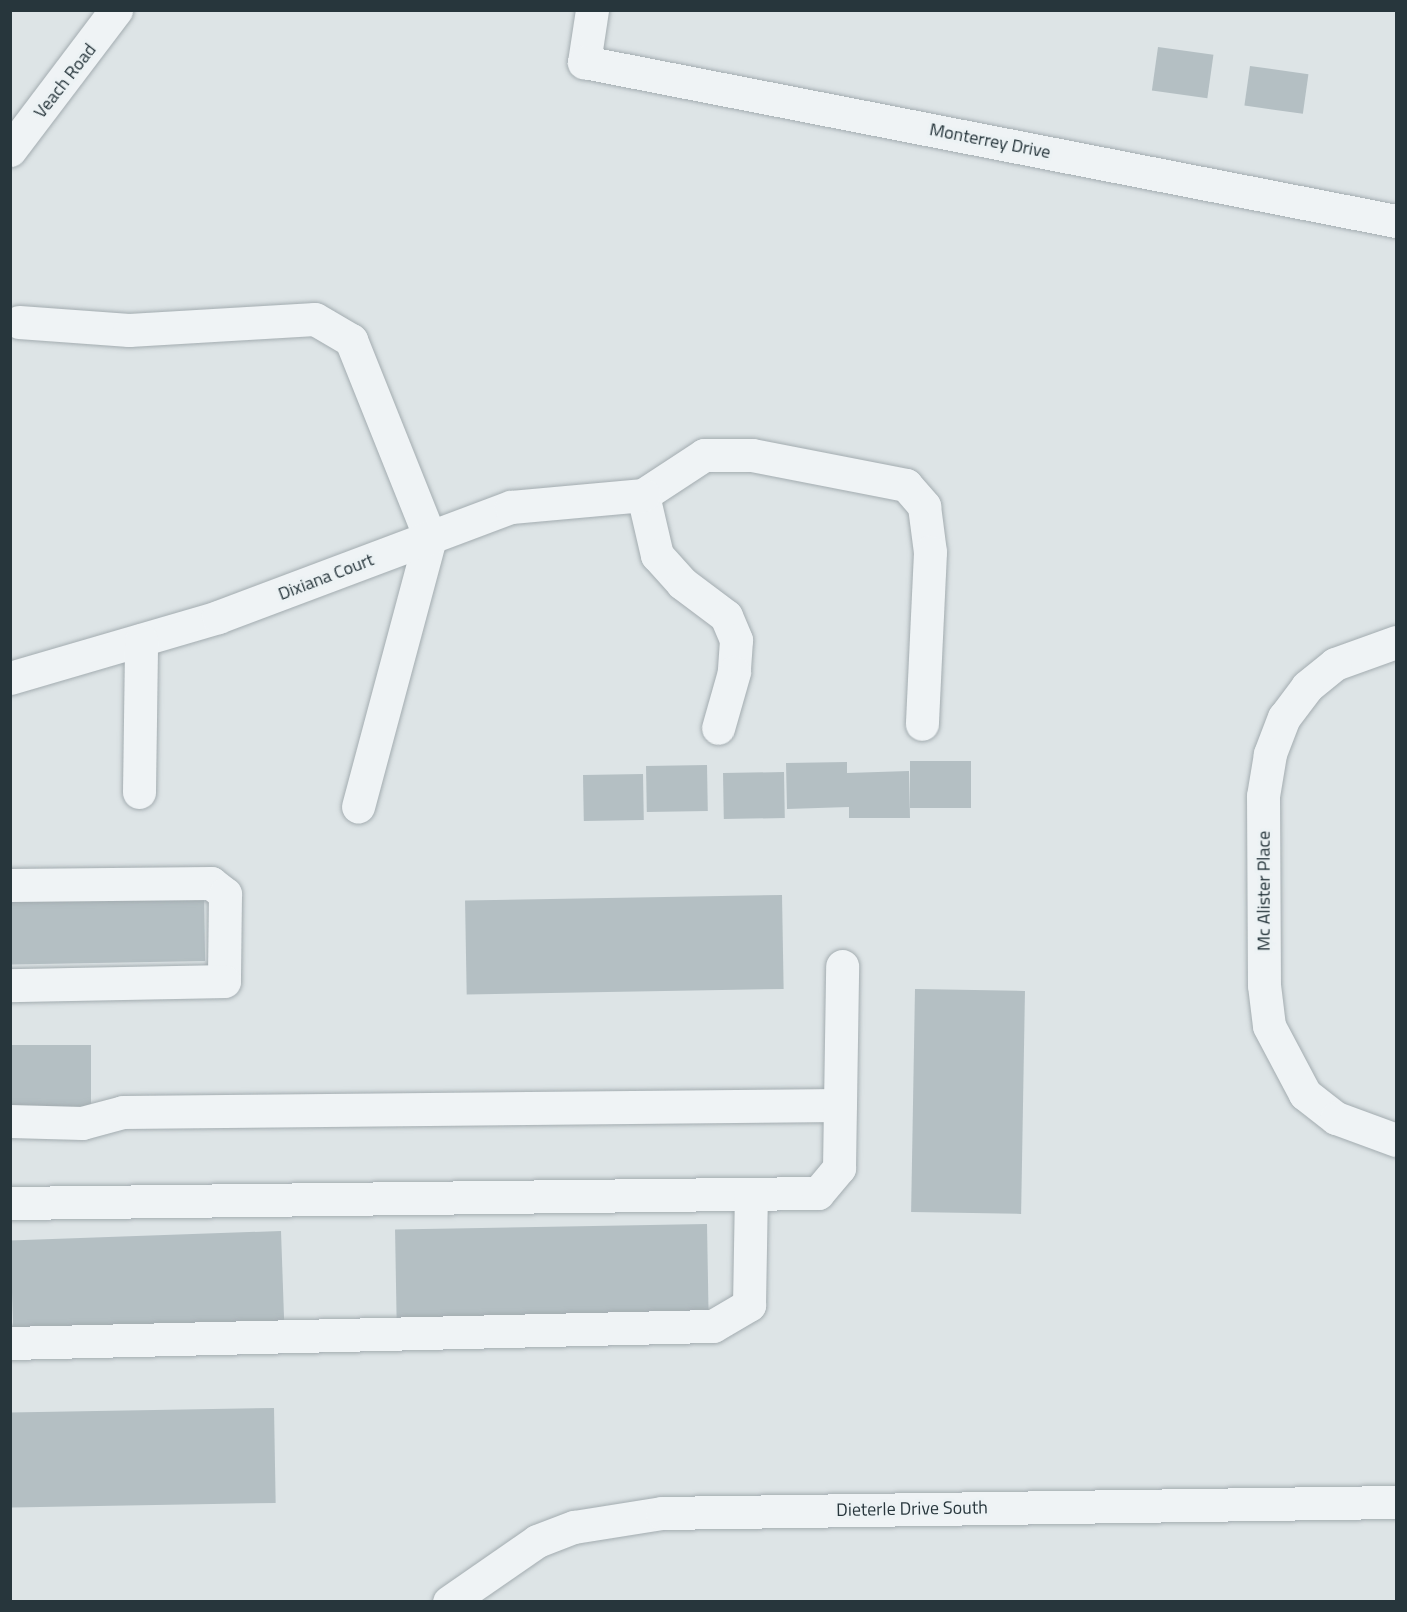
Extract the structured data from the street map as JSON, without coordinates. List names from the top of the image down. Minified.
{"streets":{"street":["Veach Road","Monterrey Drive","Dixiana Court","Mc Alister Place","Dieterle Drive South"]}}
